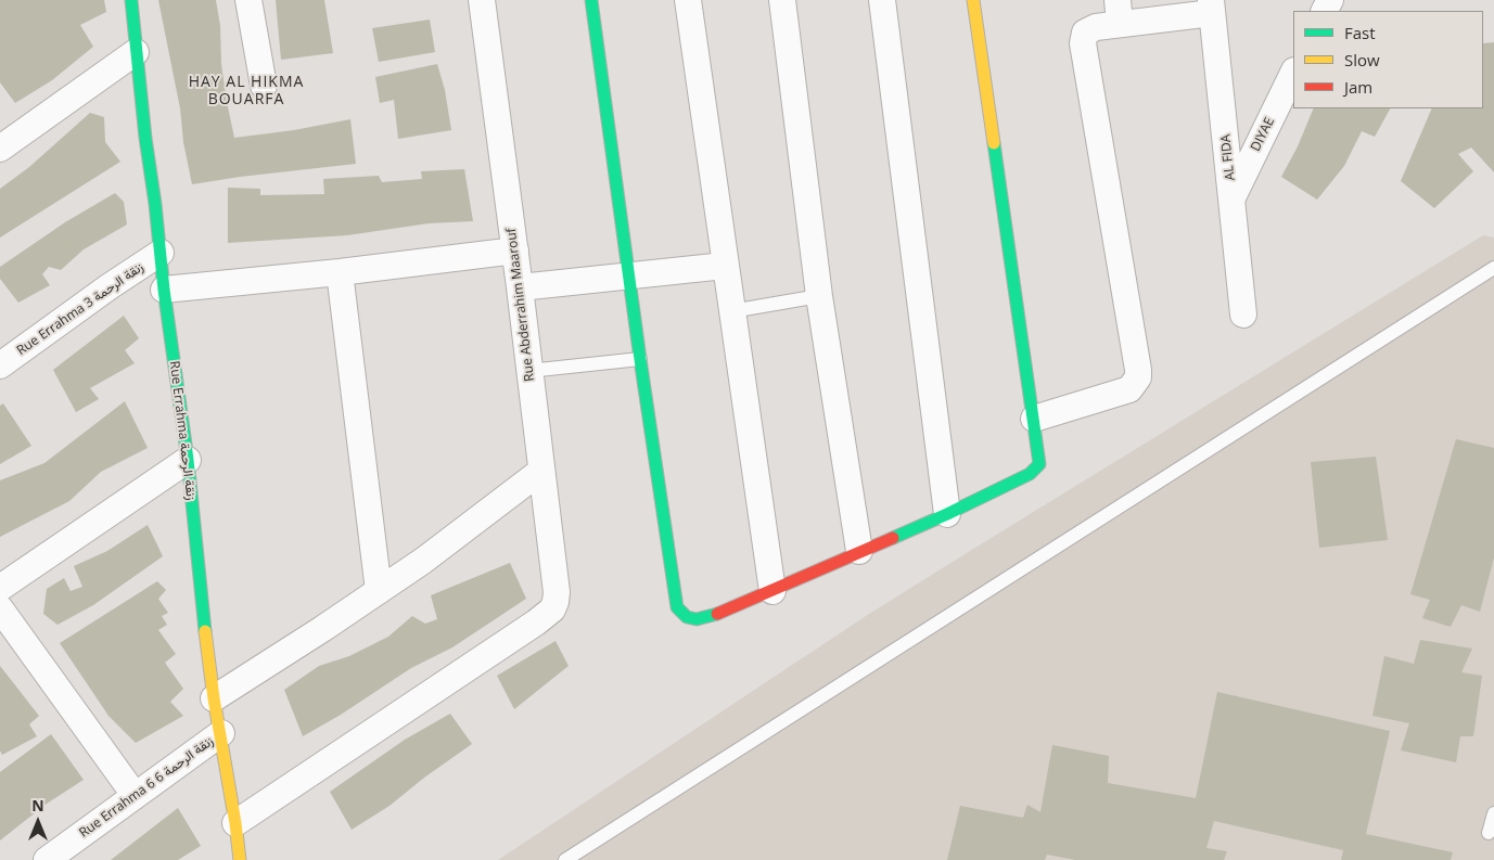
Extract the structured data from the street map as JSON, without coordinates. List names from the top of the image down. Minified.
{"streets":{"street":["DIYAE","AL FIDA","Rue Abderrahim Maarouf","Rue Errahma 3 زنقة الرحمة","Rue Errahma زنقة الرحمة","Rue Errahma 6 6 زنقة الرحمة"]},"crossings":[["DIYAE","AL FIDA"],["Rue Abderrahim Maarouf","Rue Errahma زنقة الرحمة"],["Rue Errahma 3 زنقة الرحمة","Rue Errahma زنقة الرحمة"],["Rue Errahma زنقة الرحمة","Rue Errahma 6 6 زنقة الرحمة"]],"districts":["HAY AL HIKMA BOUARFA"],"legend":["Fast","Slow","Jam"],"north":"top"}
